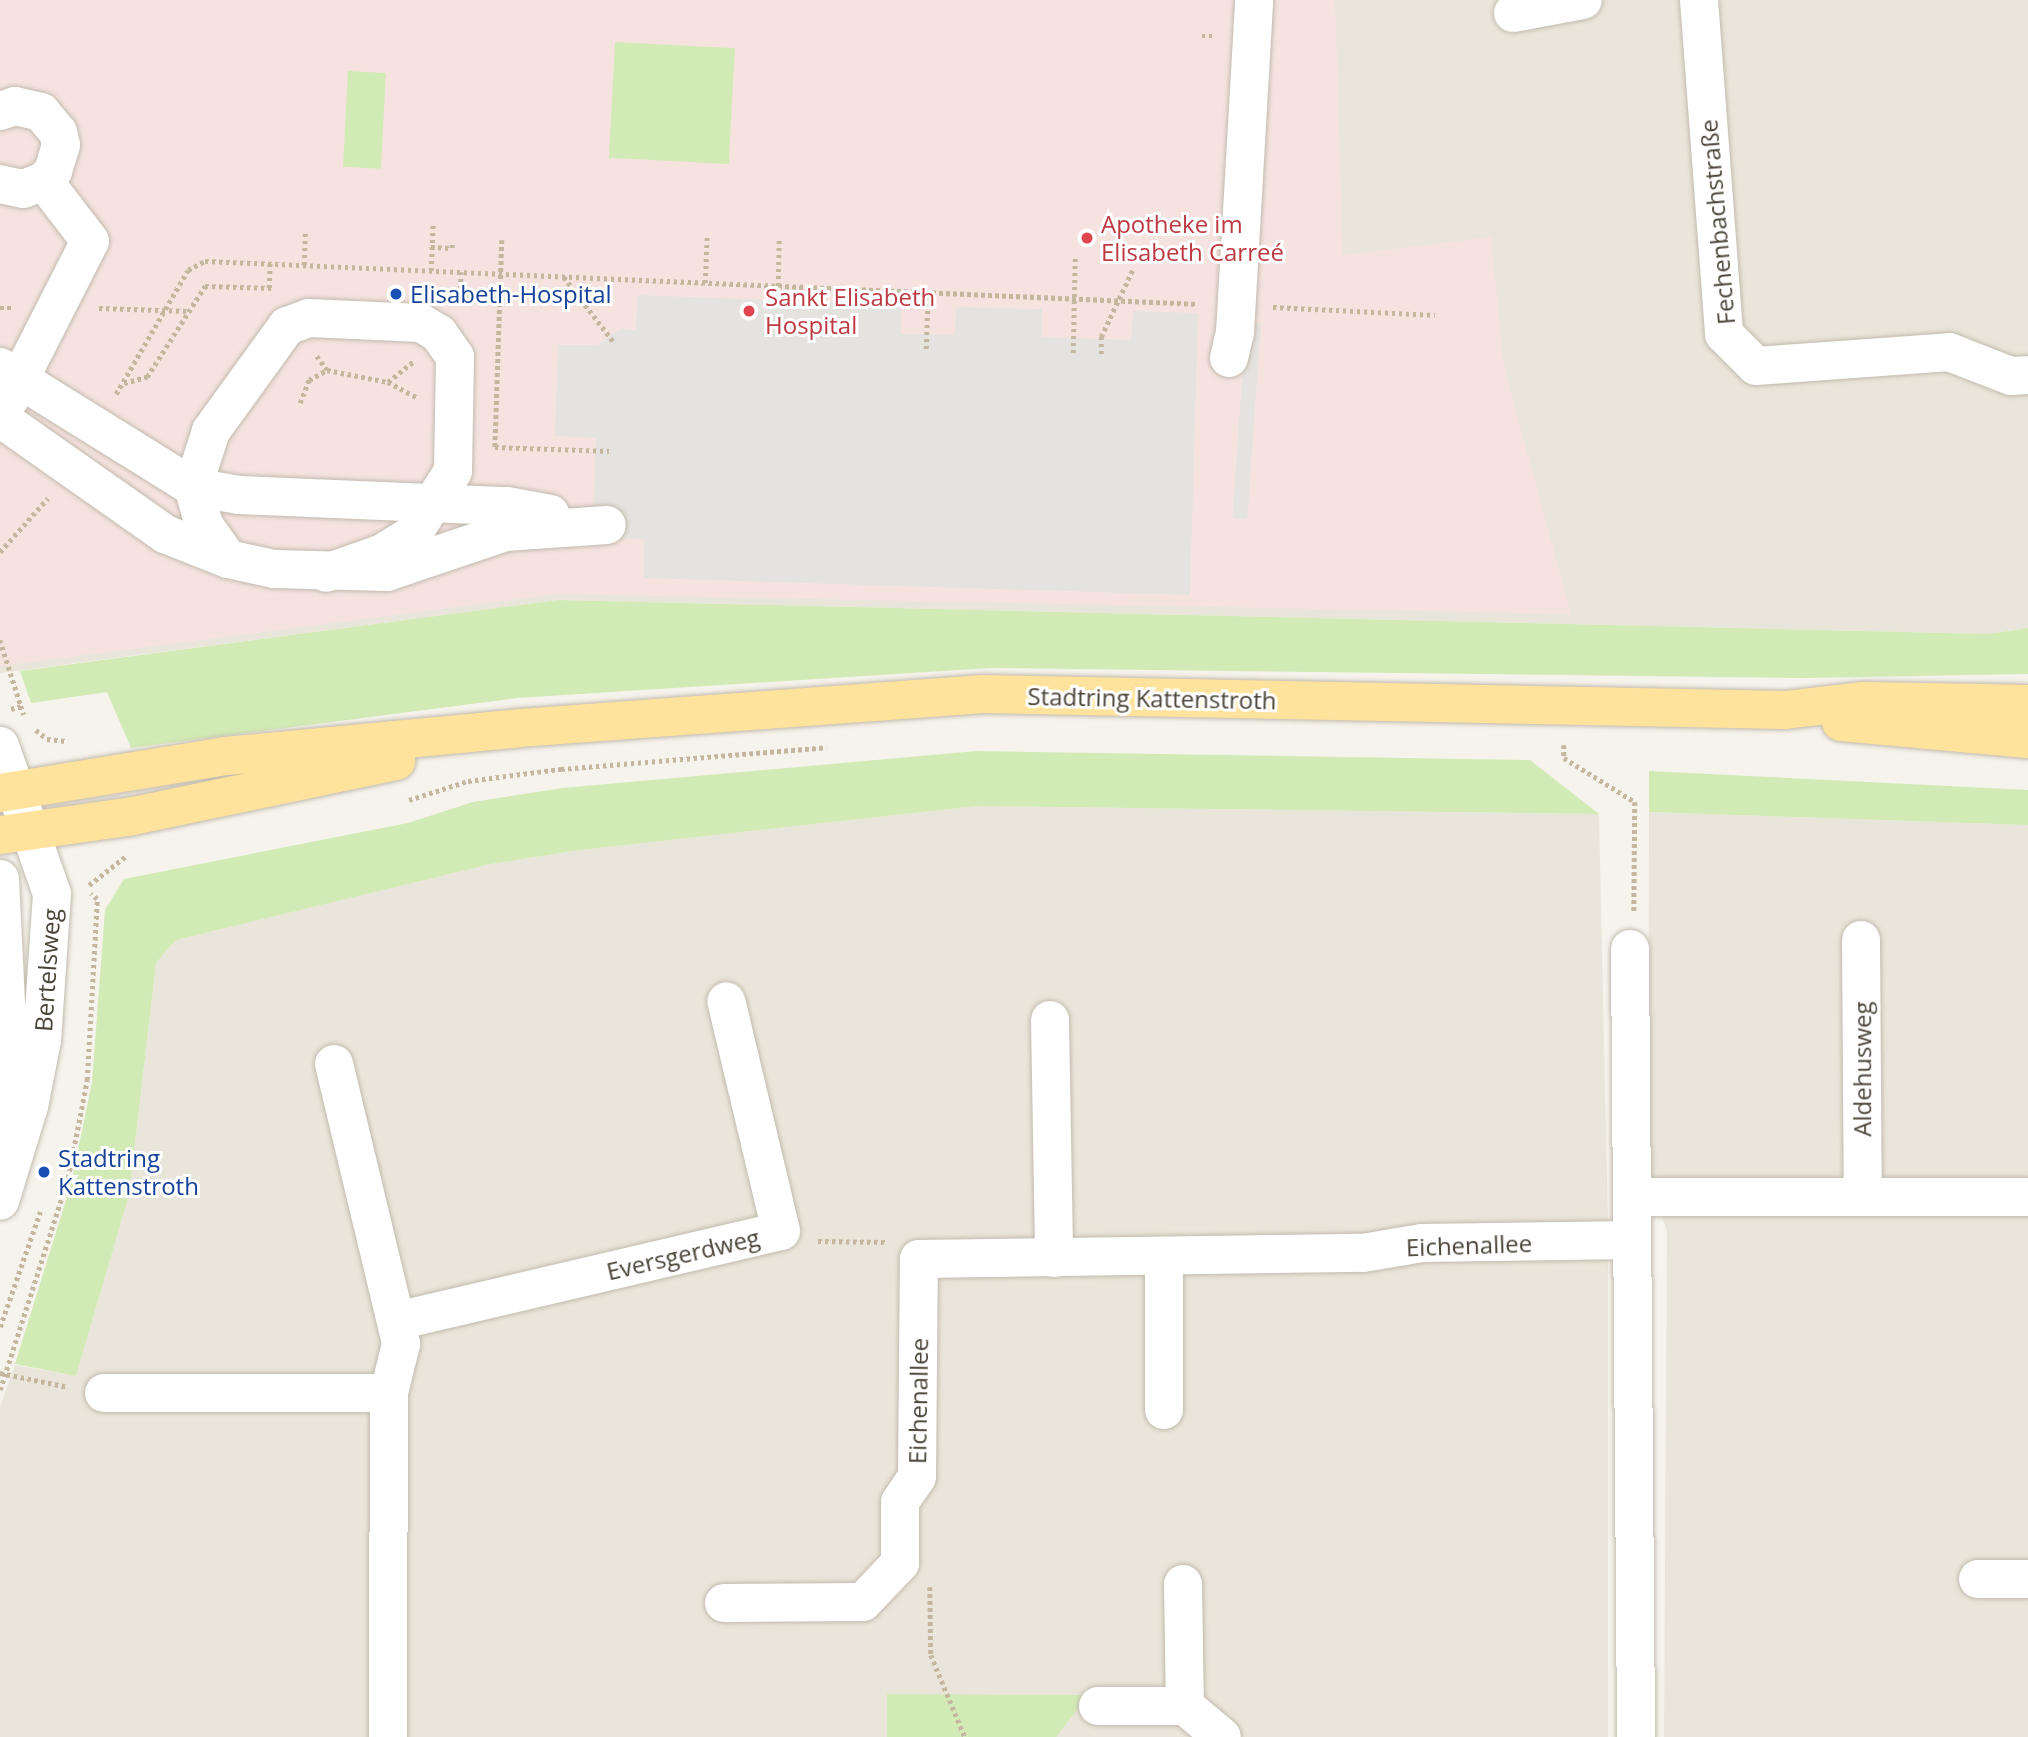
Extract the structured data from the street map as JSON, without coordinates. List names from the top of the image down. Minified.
{"streets":{"main road":["Stadtring Kattenstroth"],"street":["Fechenbachstraße","Bertelsweg","Aldehusweg","Eichenallee","Eversgerdweg"]},"crossings":[["Stadtring Kattenstroth","Bertelsweg"]],"places":["Apotheke im Elisabeth Carreé","Elisabeth-Hospital","Sankt Elisabeth Hospital","Stadtring Kattenstroth"]}
